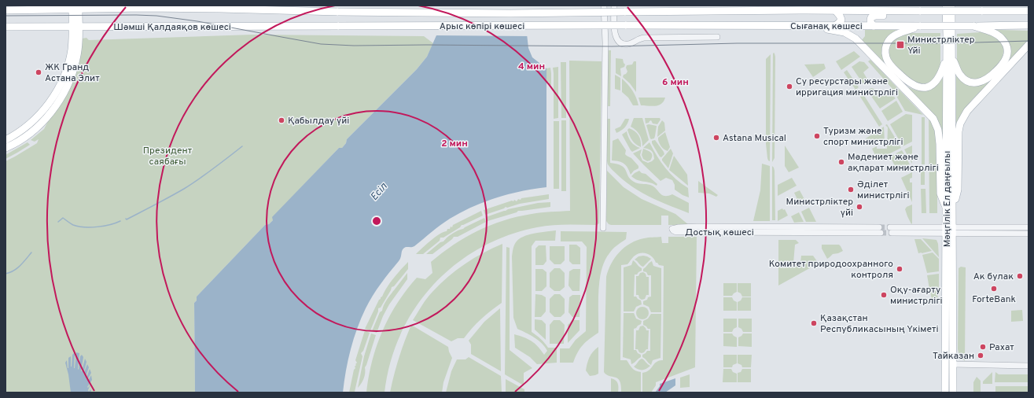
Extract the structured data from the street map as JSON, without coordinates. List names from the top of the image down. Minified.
{"streets":{"main road":["Арыс көпірі көшесі","Сығанақ көшесі","Шәмші Қалдаяқов көшесі","Мәңгілік Ел даңғылы"],"street":["Достық көшесі"]},"crossings":[["Арыс көпірі көшесі","Сығанақ көшесі"],["Арыс көпірі көшесі","Шәмші Қалдаяқов көшесі"]],"water":["Есіл"],"parks":["Президент саябағы"],"places":{"transit":["Министрліктер Үйі"],"other":["ЖК Гранд Астана Элит","Су ресурстары және ирригация министрлігі","Қабылдау үйі","Туризм және спорт министрлігі","Astana Musical","Мәдениет және ақпарат министрлігі","Әділет министрлігі","Министрліктер үйі","Комитет природоохранного контроля","Ак булак","ForteBank","Оқу-ағарту министрлігі","Қазақстан Республикасының Үкіметі","Рахат","Тайказан"]},"rings":["4 мин","6 мин","2 мин"]}
